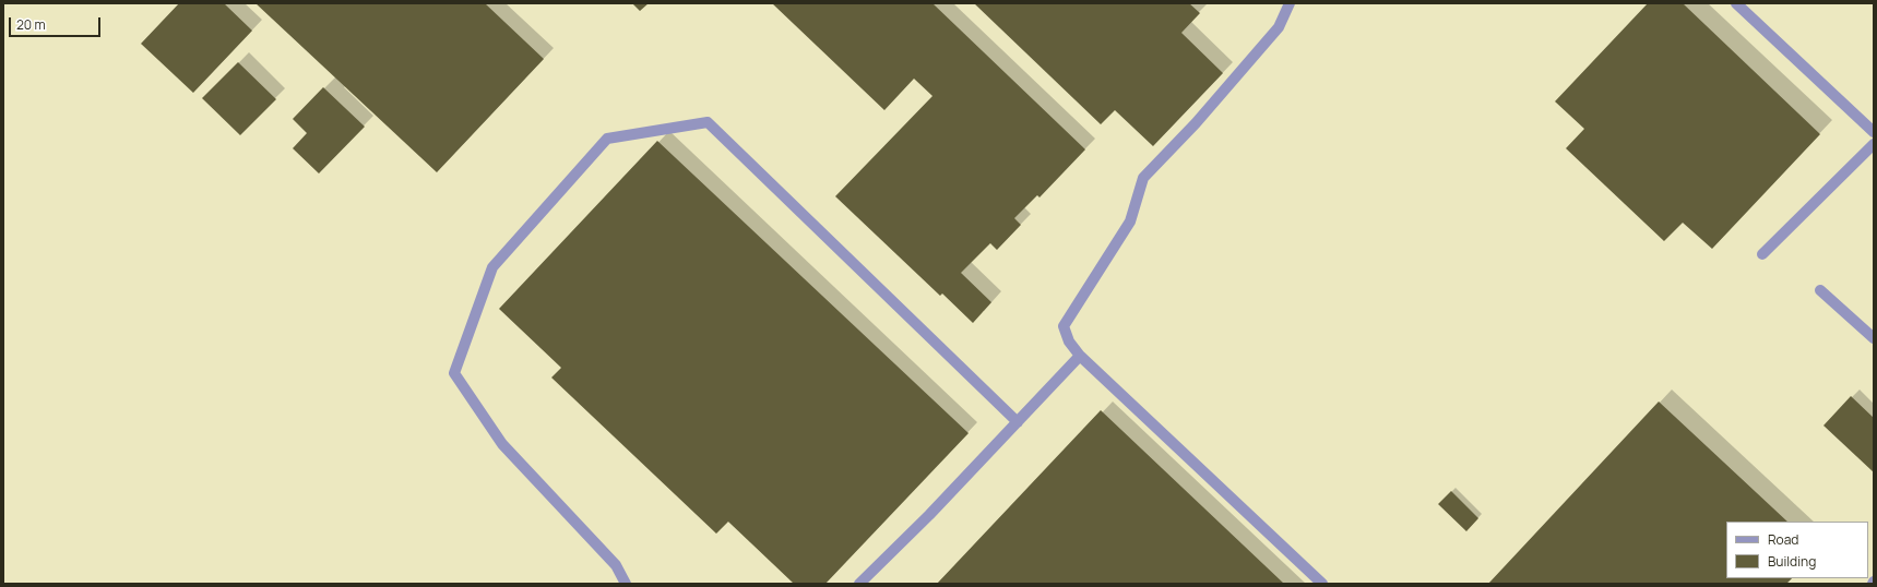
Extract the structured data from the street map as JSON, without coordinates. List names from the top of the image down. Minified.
{"legend":["Road","Building"],"scale_bar":"20 m"}
